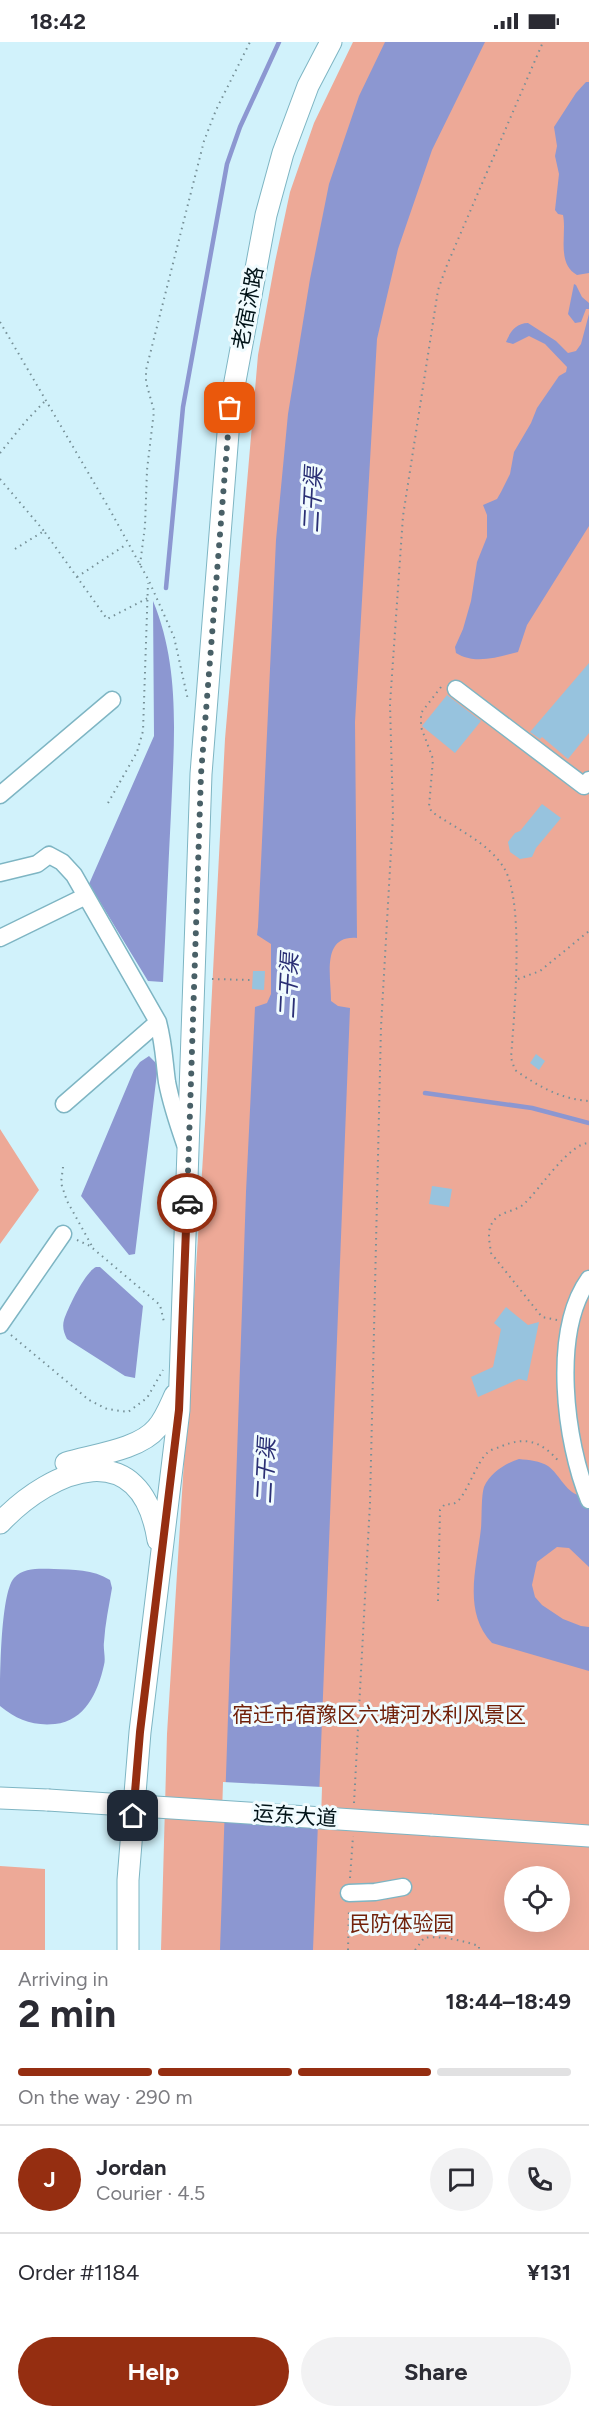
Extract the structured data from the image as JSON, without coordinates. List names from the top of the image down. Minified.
{"streets":{"main road":["老宿沭路","运东大道"]},"water":["二干渠"],"parks":["宿迁市宿豫区六塘河水利风景区","民防体验园"],"page":{"status":"18:42","heading":["2 min","Arriving in","18:44–18:49"],"panel":["Jordan","Courier · 4.5","Order #1184","¥131"],"bar":"On the way · 290 m","round":"J","buttons":["Help","Share"]}}
